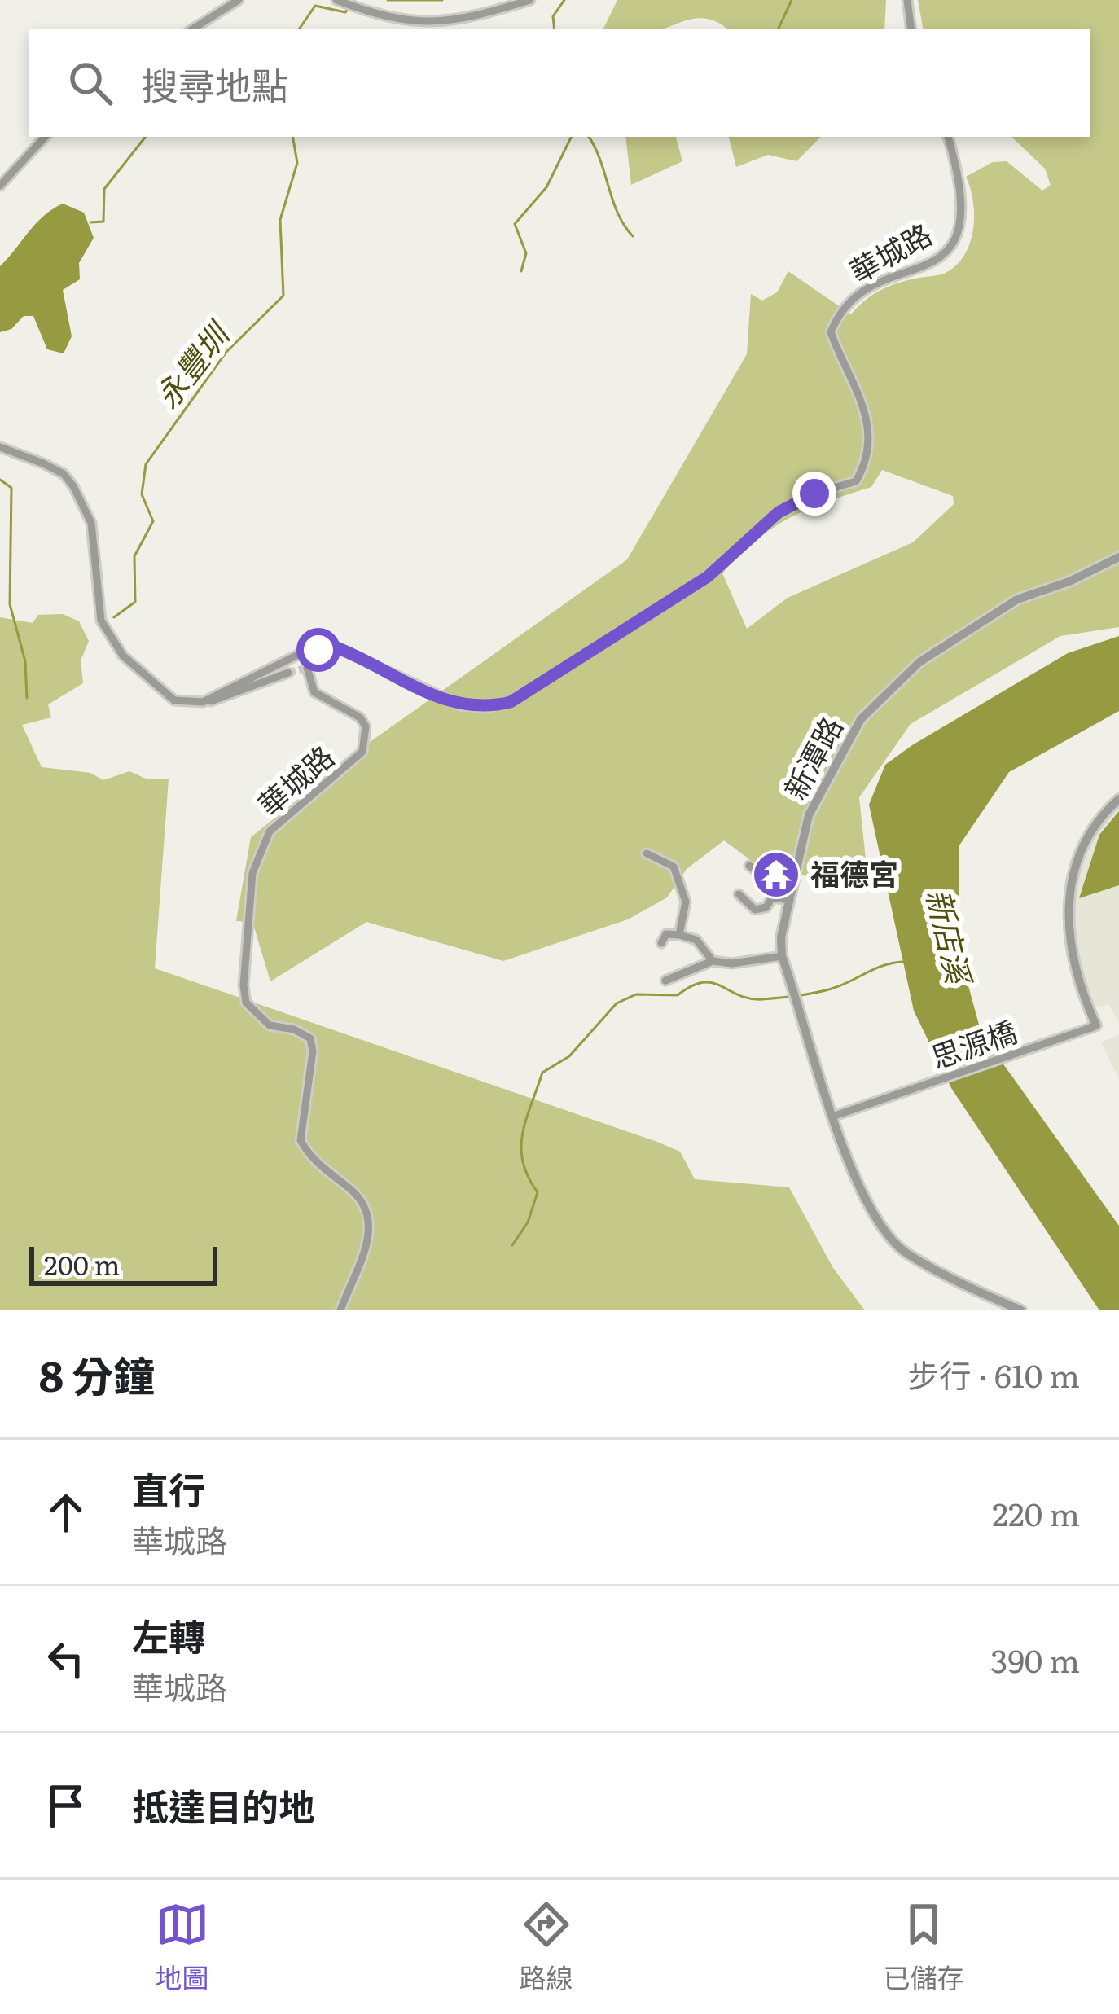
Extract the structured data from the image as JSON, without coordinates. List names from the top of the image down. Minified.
{"streets":{"street":["華城路","新潭路","思源橋"]},"crossings":[["新潭路","思源橋"]],"water":["永豐圳","新店溪"],"places":{"temple":["福德宮"]},"scale_bar":"200 m","page":{"search":"搜尋地點","scale":"200 m","heading":["8 分鐘","步行 · 610 m"],"list":[["直行","華城路","220 m"],["左轉","華城路","390 m"],"抵達目的地"],"nav":["地圖","路線","已儲存"]}}
